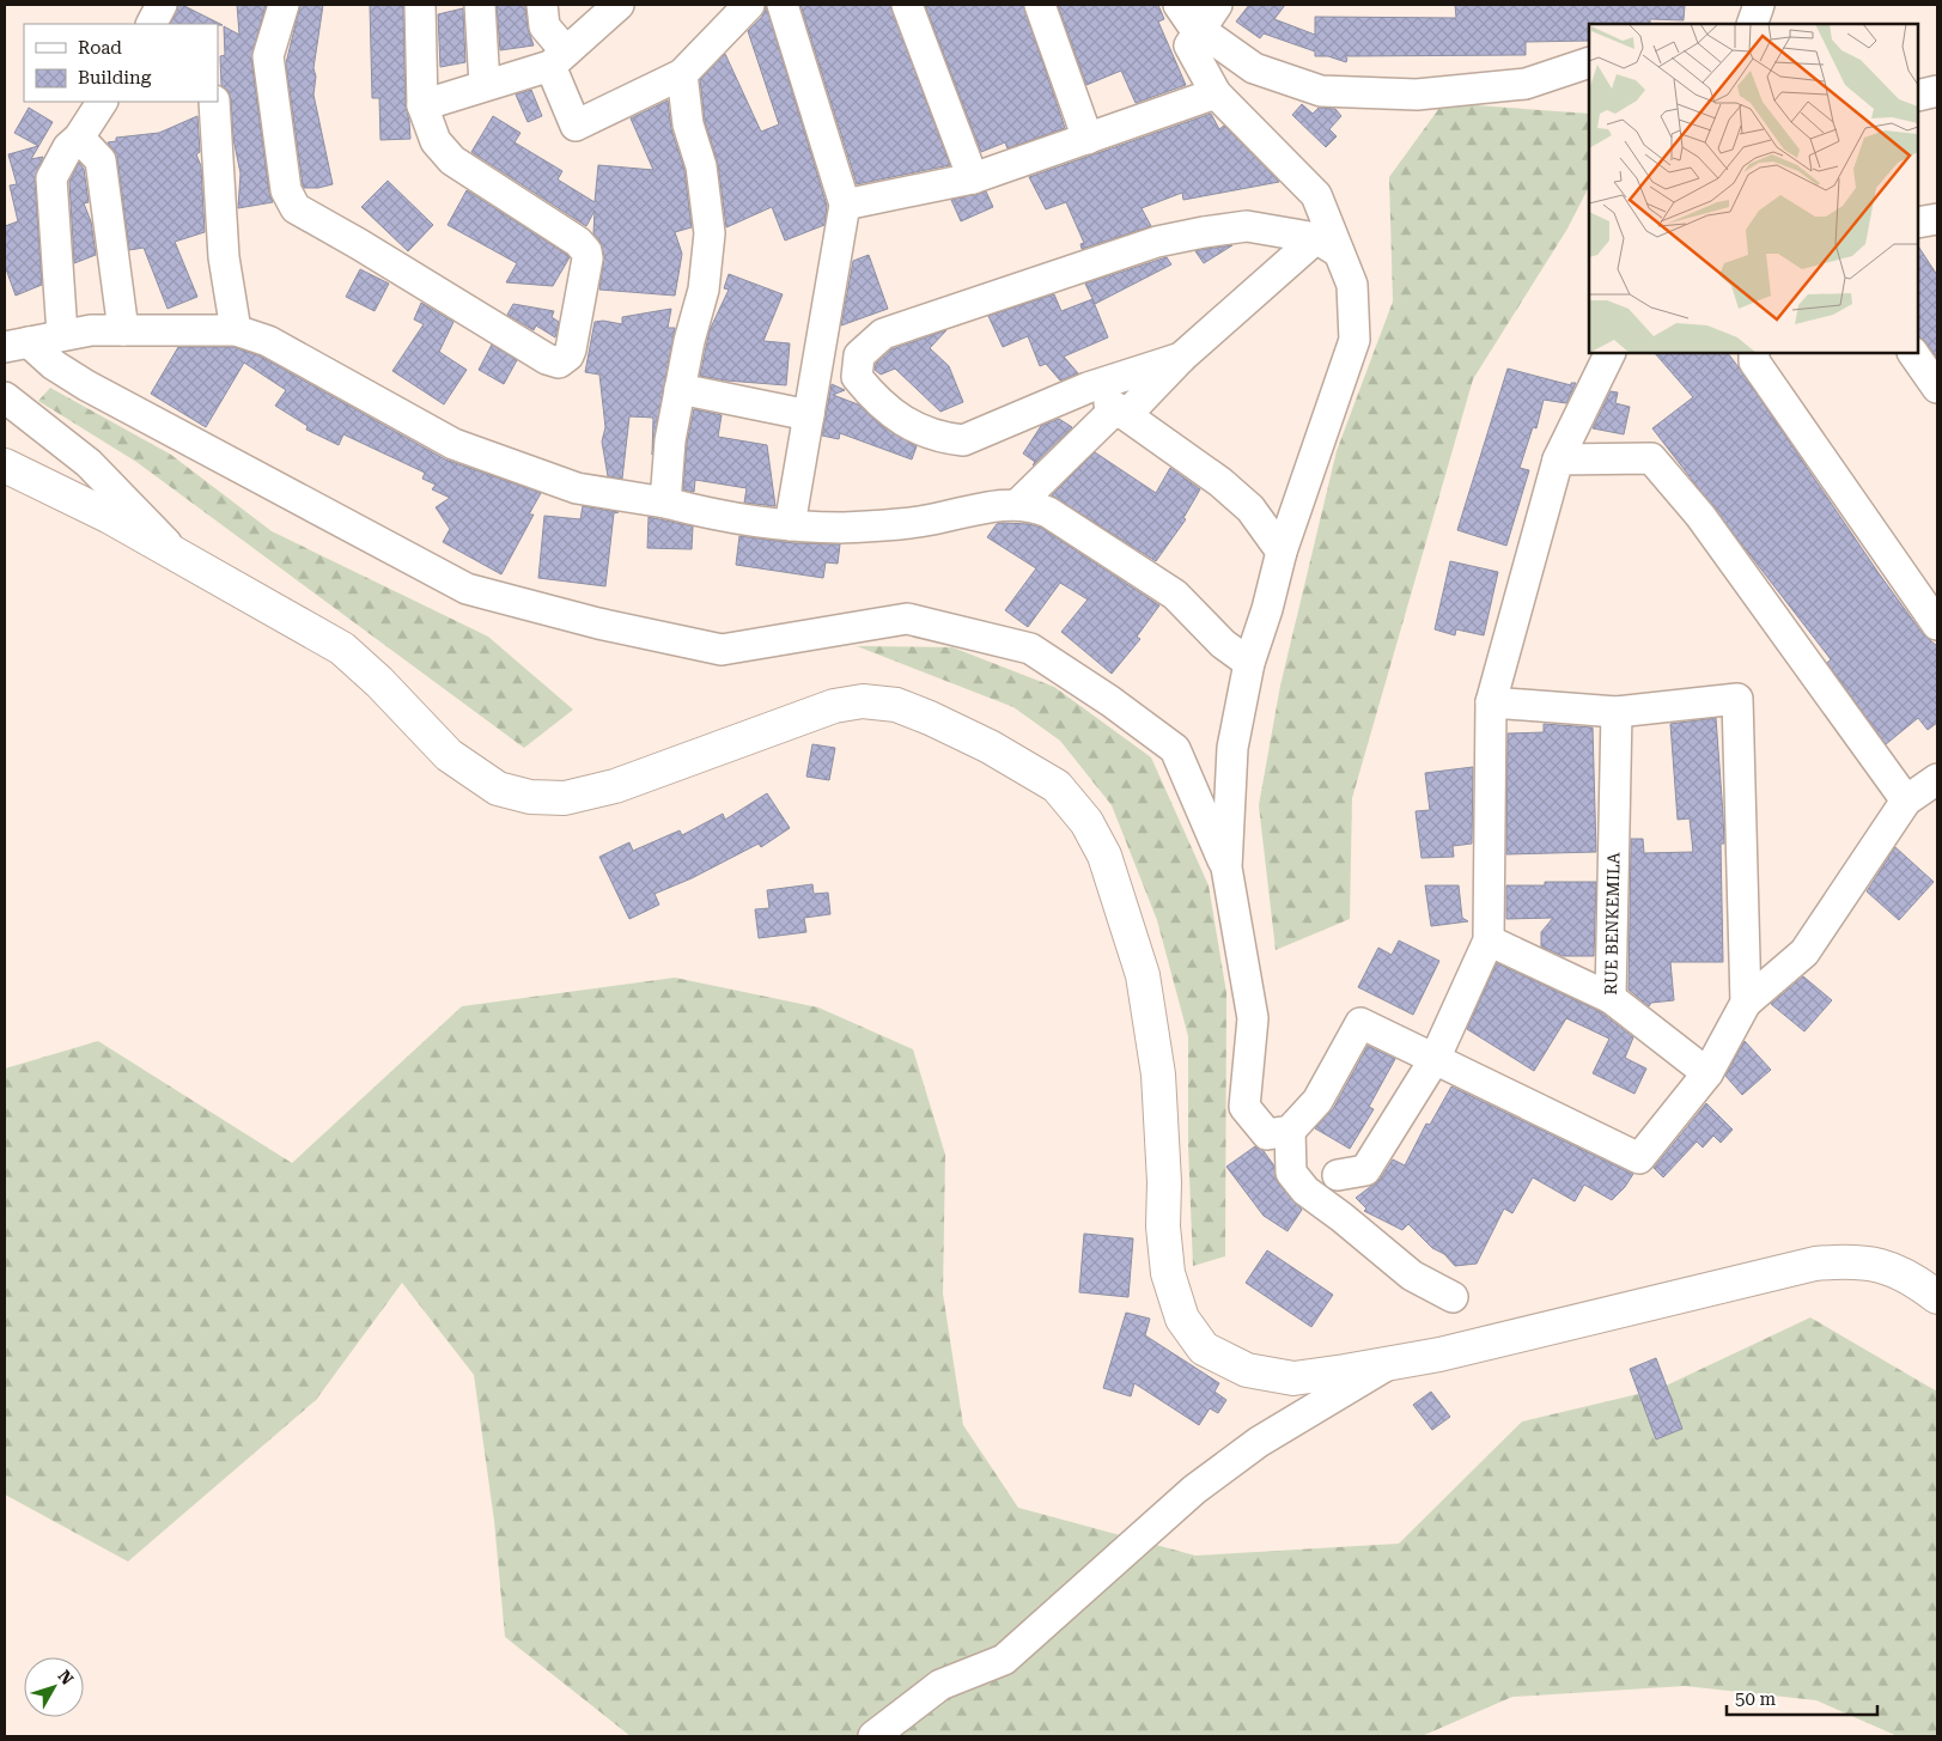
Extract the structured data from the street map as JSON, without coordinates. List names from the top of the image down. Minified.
{"streets":{"street":["RUE BENKEMILA"]},"legend":["Road","Building"],"scale_bar":"50 m","north":"top right"}
